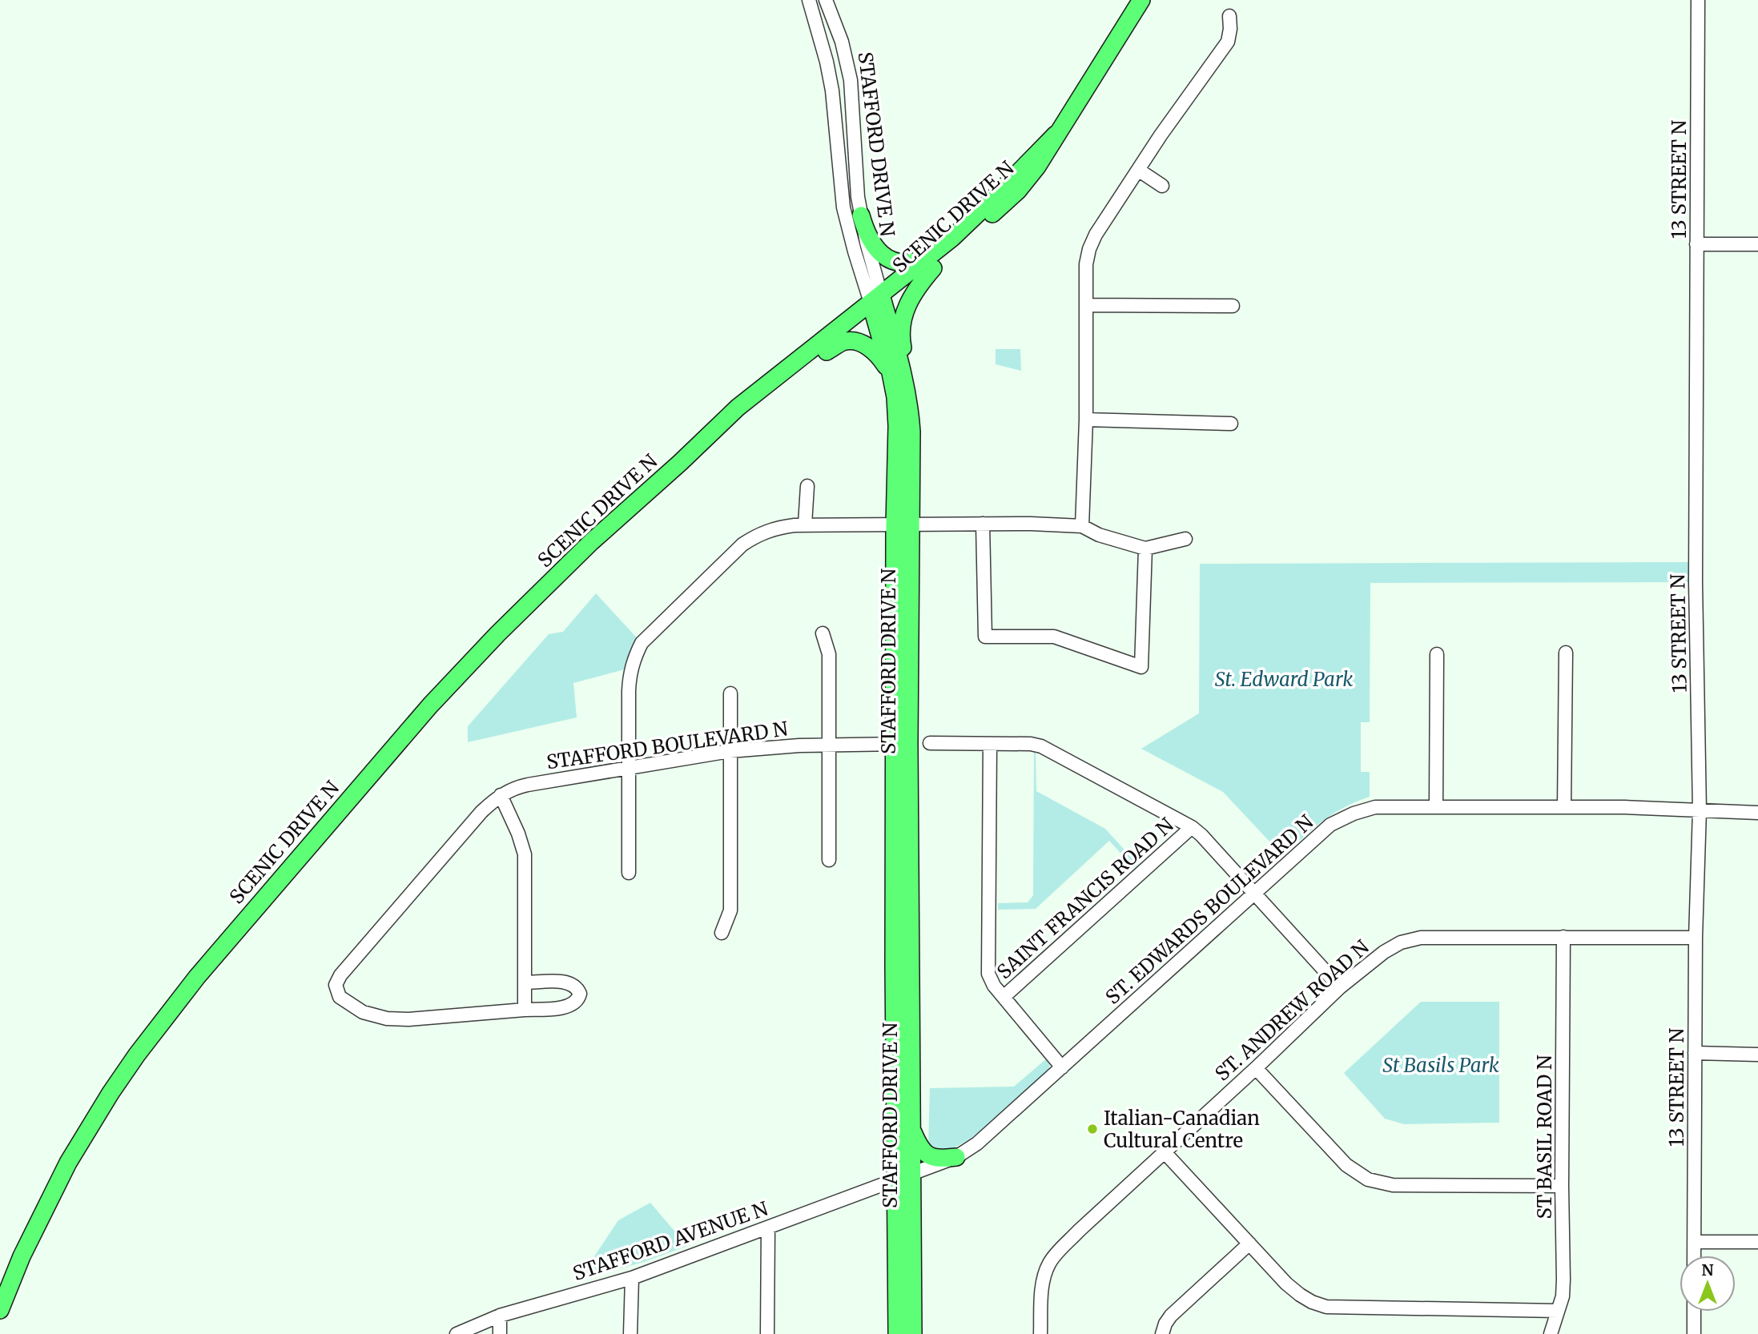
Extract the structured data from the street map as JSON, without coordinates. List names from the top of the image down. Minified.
{"streets":{"main road":["STAFFORD DRIVE N","SCENIC DRIVE N"],"street":["13 STREET N","STAFFORD BOULEVARD N","SAINT FRANCIS ROAD N","ST. EDWARDS BOULEVARD N","ST. ANDREW ROAD N","ST BASIL ROAD N","STAFFORD AVENUE N"]},"crossings":[["STAFFORD DRIVE N","SCENIC DRIVE N"],["STAFFORD DRIVE N","STAFFORD BOULEVARD N"],["STAFFORD DRIVE N","ST. EDWARDS BOULEVARD N"],["STAFFORD DRIVE N","STAFFORD AVENUE N"],["13 STREET N","ST. EDWARDS BOULEVARD N"],["13 STREET N","ST. ANDREW ROAD N"],["ST. EDWARDS BOULEVARD N","STAFFORD AVENUE N"],["ST. ANDREW ROAD N","ST BASIL ROAD N"]],"parks":["St. Edward Park","St Basils Park"],"places":["Italian-Canadian Cultural Centre"],"north":"top"}
